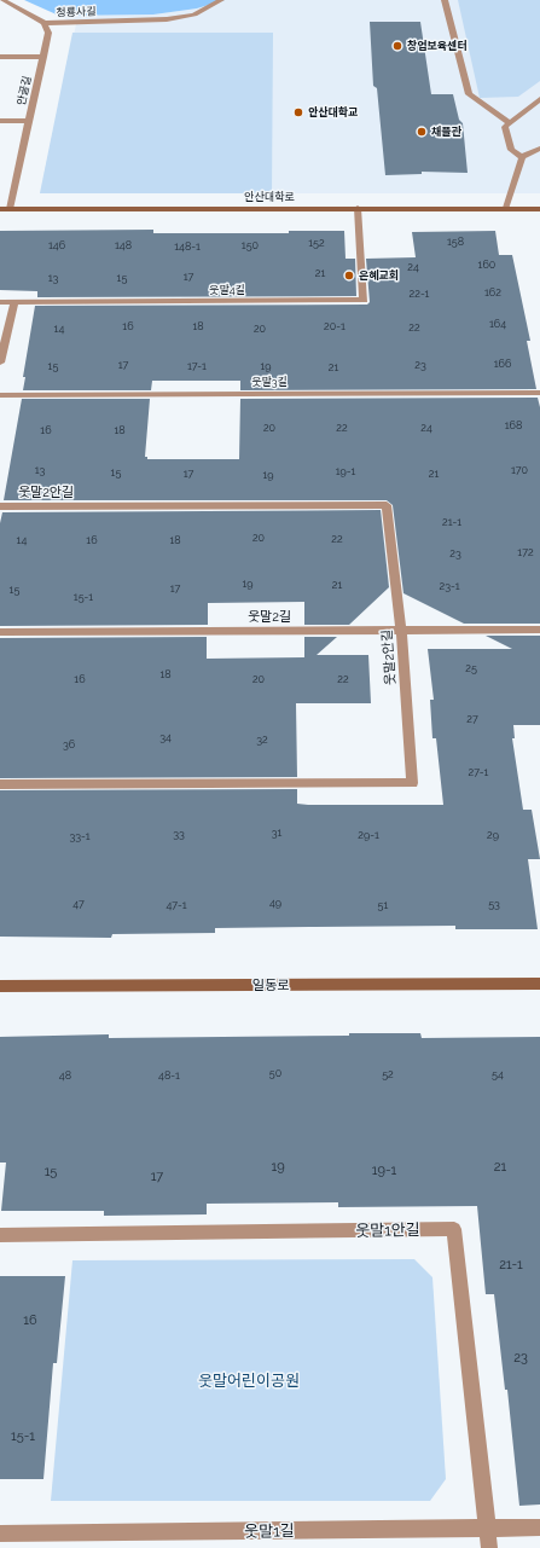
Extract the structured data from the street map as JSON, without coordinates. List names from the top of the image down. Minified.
{"streets":{"street":["청룡사길","안골길","안산대학로","웃말4길","웃말3길","웃말2안길","웃말2길","일동로","웃말1안길","웃말1길"]},"crossings":[["청룡사길","안골길"],["안골길","안산대학로"],["안산대학로","웃말4길"],["웃말2안길","웃말2길"],["웃말1안길","웃말1길"]],"parks":["웃말어린이공원"],"places":["창업보육센터","안산대학교","채플관","은혜교회"],"house_numbers":["158","152","146","148","150","148-1","160","24","21","17","13","15","162","22-1","164","16","18","20-1","22","14","20","166","17","23","15","17-1","19","21","168","20","22","24","16","18","13","170","19-1","15","17","21","19","21-1","20","22","14","16","18","172","23","19","21","23-1","17","15","15-1","25","18","16","20","22","27","34","32","36","27-1","31","33","29-1","29","33-1","49","47","53","47-1","51","50","52","54","48","48-1","19","21","19-1","15","17","21-1","16","23","15-1"]}
